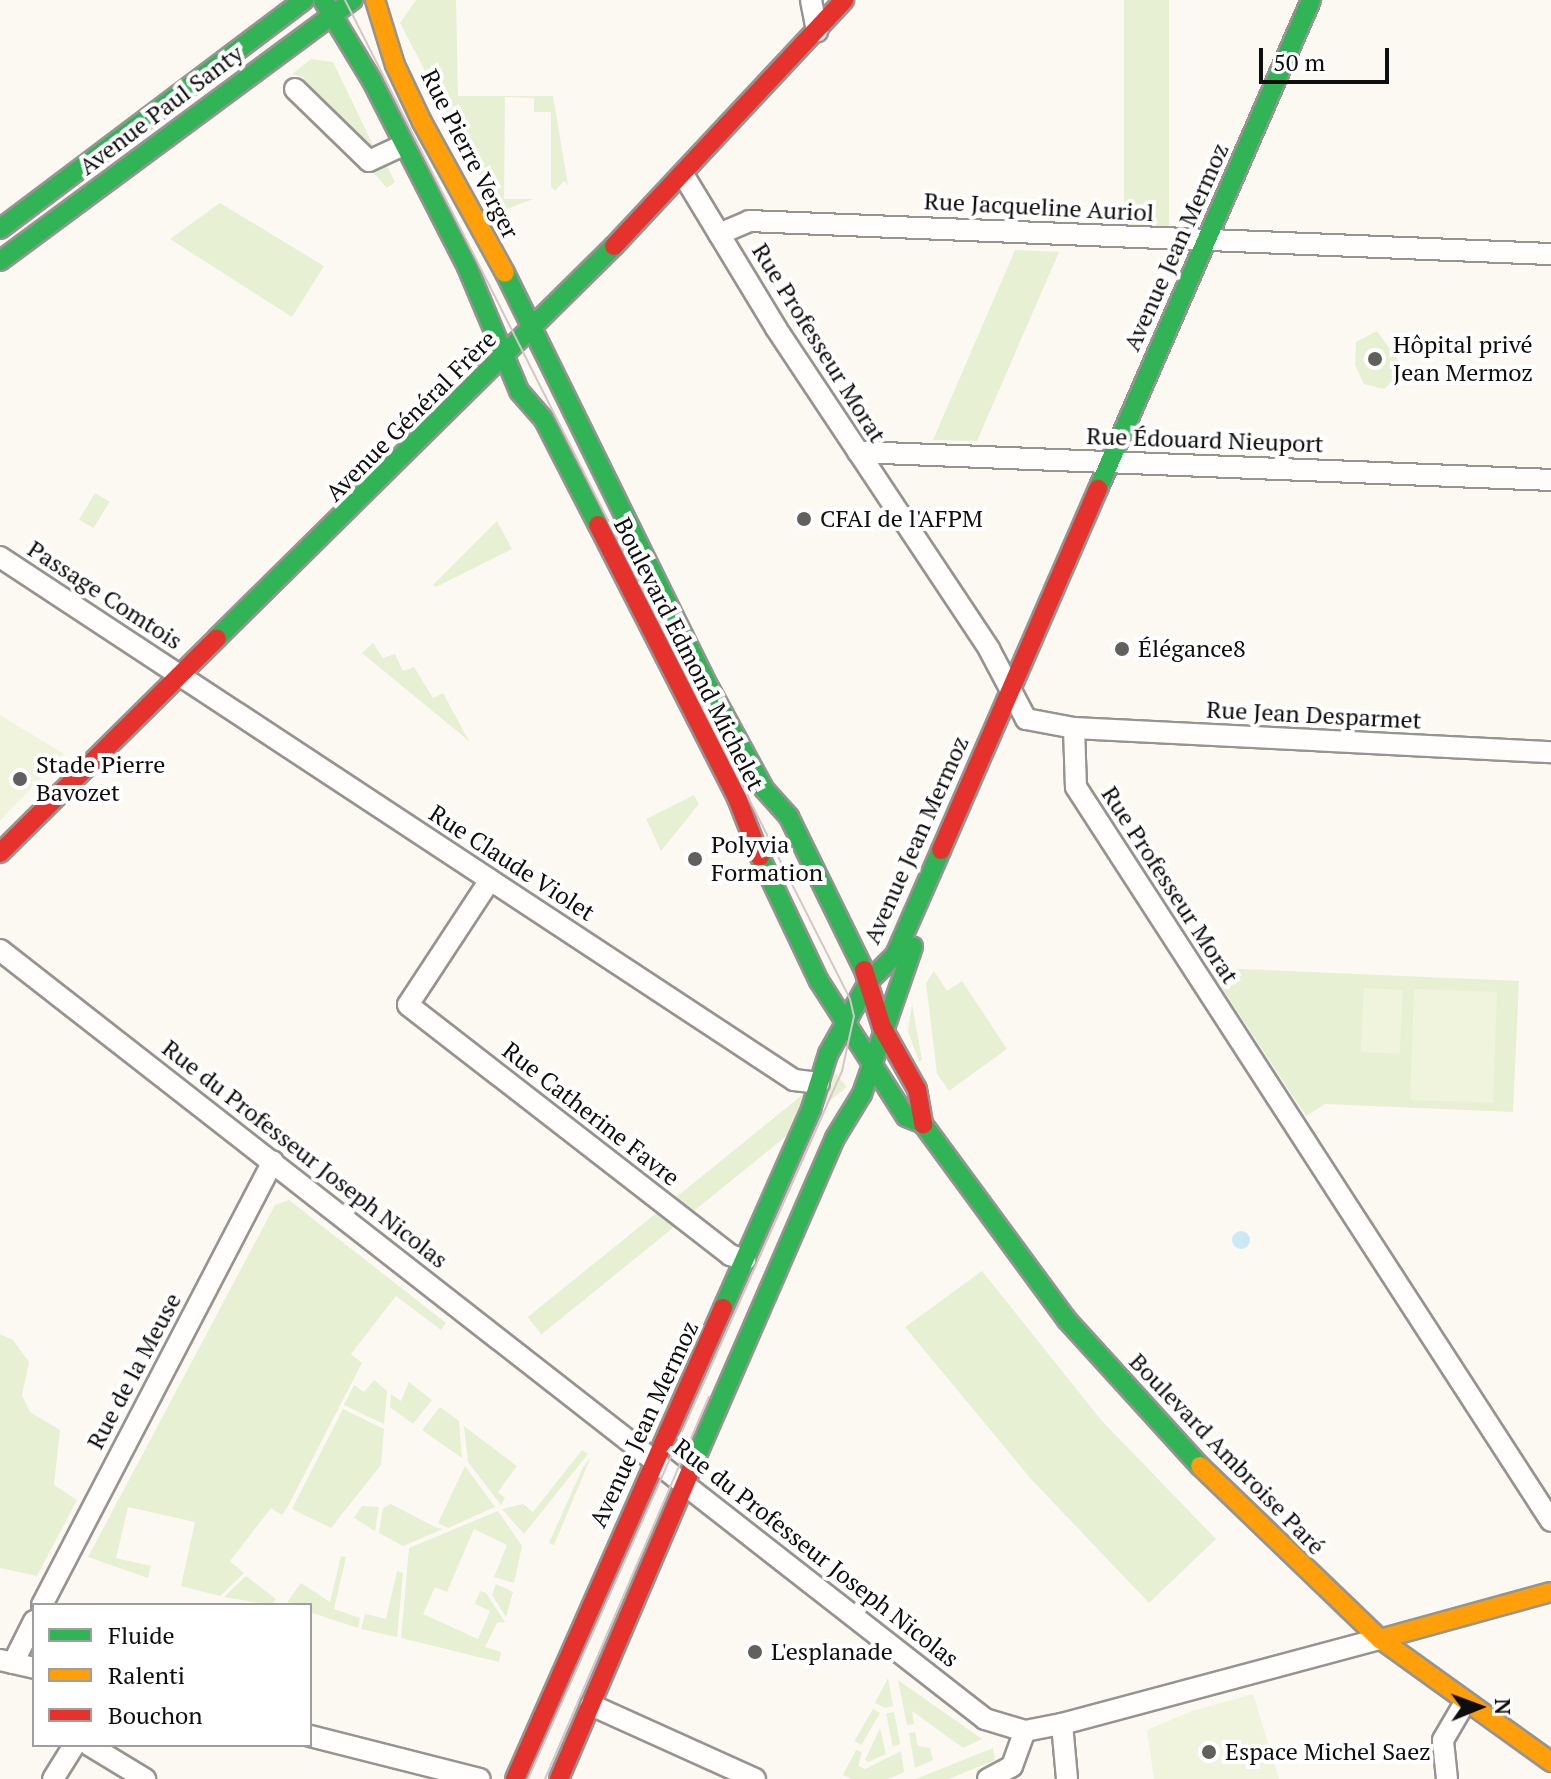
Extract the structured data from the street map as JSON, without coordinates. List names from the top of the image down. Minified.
{"streets":{"street":["Avenue Paul Santy","Rue Pierre Verger","Rue Jacqueline Auriol","Avenue Jean Mermoz","Rue Professeur Morat","Avenue Général Frère","Rue Édouard Nieuport","Passage Comtois","Boulevard Edmond Michelet","Rue Jean Desparmet","Rue Claude Violet","Rue Catherine Favre","Rue du Professeur Joseph Nicolas","Rue de la Meuse","Boulevard Ambroise Paré"]},"crossings":[["Rue Pierre Verger","Avenue Général Frère"],["Rue Pierre Verger","Boulevard Edmond Michelet"],["Rue Jacqueline Auriol","Avenue Jean Mermoz"],["Rue Jacqueline Auriol","Rue Professeur Morat"],["Avenue Jean Mermoz","Rue Professeur Morat"],["Avenue Jean Mermoz","Rue Édouard Nieuport"],["Avenue Jean Mermoz","Boulevard Edmond Michelet"],["Avenue Jean Mermoz","Rue Claude Violet"],["Avenue Jean Mermoz","Rue Catherine Favre"],["Avenue Jean Mermoz","Rue du Professeur Joseph Nicolas"],["Avenue Jean Mermoz","Boulevard Ambroise Paré"],["Rue Professeur Morat","Avenue Général Frère"],["Rue Professeur Morat","Rue Édouard Nieuport"],["Rue Professeur Morat","Rue Jean Desparmet"],["Avenue Général Frère","Passage Comtois"],["Avenue Général Frère","Boulevard Edmond Michelet"],["Avenue Général Frère","Rue Claude Violet"],["Passage Comtois","Rue Claude Violet"],["Boulevard Edmond Michelet","Boulevard Ambroise Paré"],["Rue Claude Violet","Rue Catherine Favre"],["Rue du Professeur Joseph Nicolas","Rue de la Meuse"],["Rue du Professeur Joseph Nicolas","Boulevard Ambroise Paré"]],"places":["Hôpital privé Jean Mermoz","CFAI de l'AFPM","Élégance8","Stade Pierre Bavozet","Polyvia Formation","L'esplanade","Espace Michel Saez"],"legend":["Fluide","Ralenti","Bouchon"],"scale_bar":"50 m","north":"right"}
